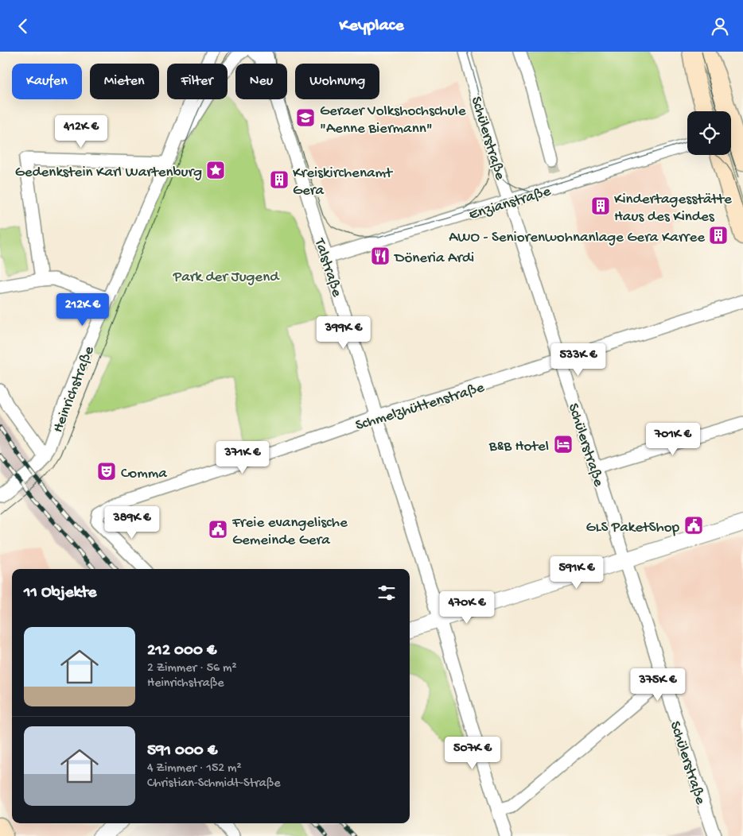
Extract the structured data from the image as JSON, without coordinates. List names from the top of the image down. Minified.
{"streets":{"street":["Schülerstraße","Enzianstraße","Talstraße","Heinrichstraße","Schmelzhüttenstraße"]},"crossings":[["Schülerstraße","Enzianstraße"],["Schülerstraße","Schmelzhüttenstraße"],["Enzianstraße","Talstraße"],["Talstraße","Schmelzhüttenstraße"]],"parks":["Park der Jugend"],"places":{"school or university":["Geraer Volkshochschule \"Aenne Biermann\""],"place":["Gedenkstein Karl Wartenburg"],"building":["Kreiskirchenamt Gera","Kindertagesstätte Haus des Kindes","AWO - Seniorenwohnanlage Gera Karree"],"restaurant":["Döneria Ardi"],"hotel":["B&B Hotel"],"theatre":["Comma"],"public building":["GLS PaketShop","Freie evangelische Gemeinde Gera"]},"page":{"header":"Keyplace","chip":["Kaufen","Mieten","Filter","Neu","Wohnung"],"price":["412K €","212K €","399K €","533K €","701K €","371K €","389K €","591K €","470K €","375K €","507K €"],"heading":"11 Objekte","list":[{"name":"212 000 €","note":"2 Zimmer · 56 m² · Heinrichstraße"},{"name":"591 000 €","note":"4 Zimmer · 152 m² · Christian-Schmidt-Straße"}]}}
